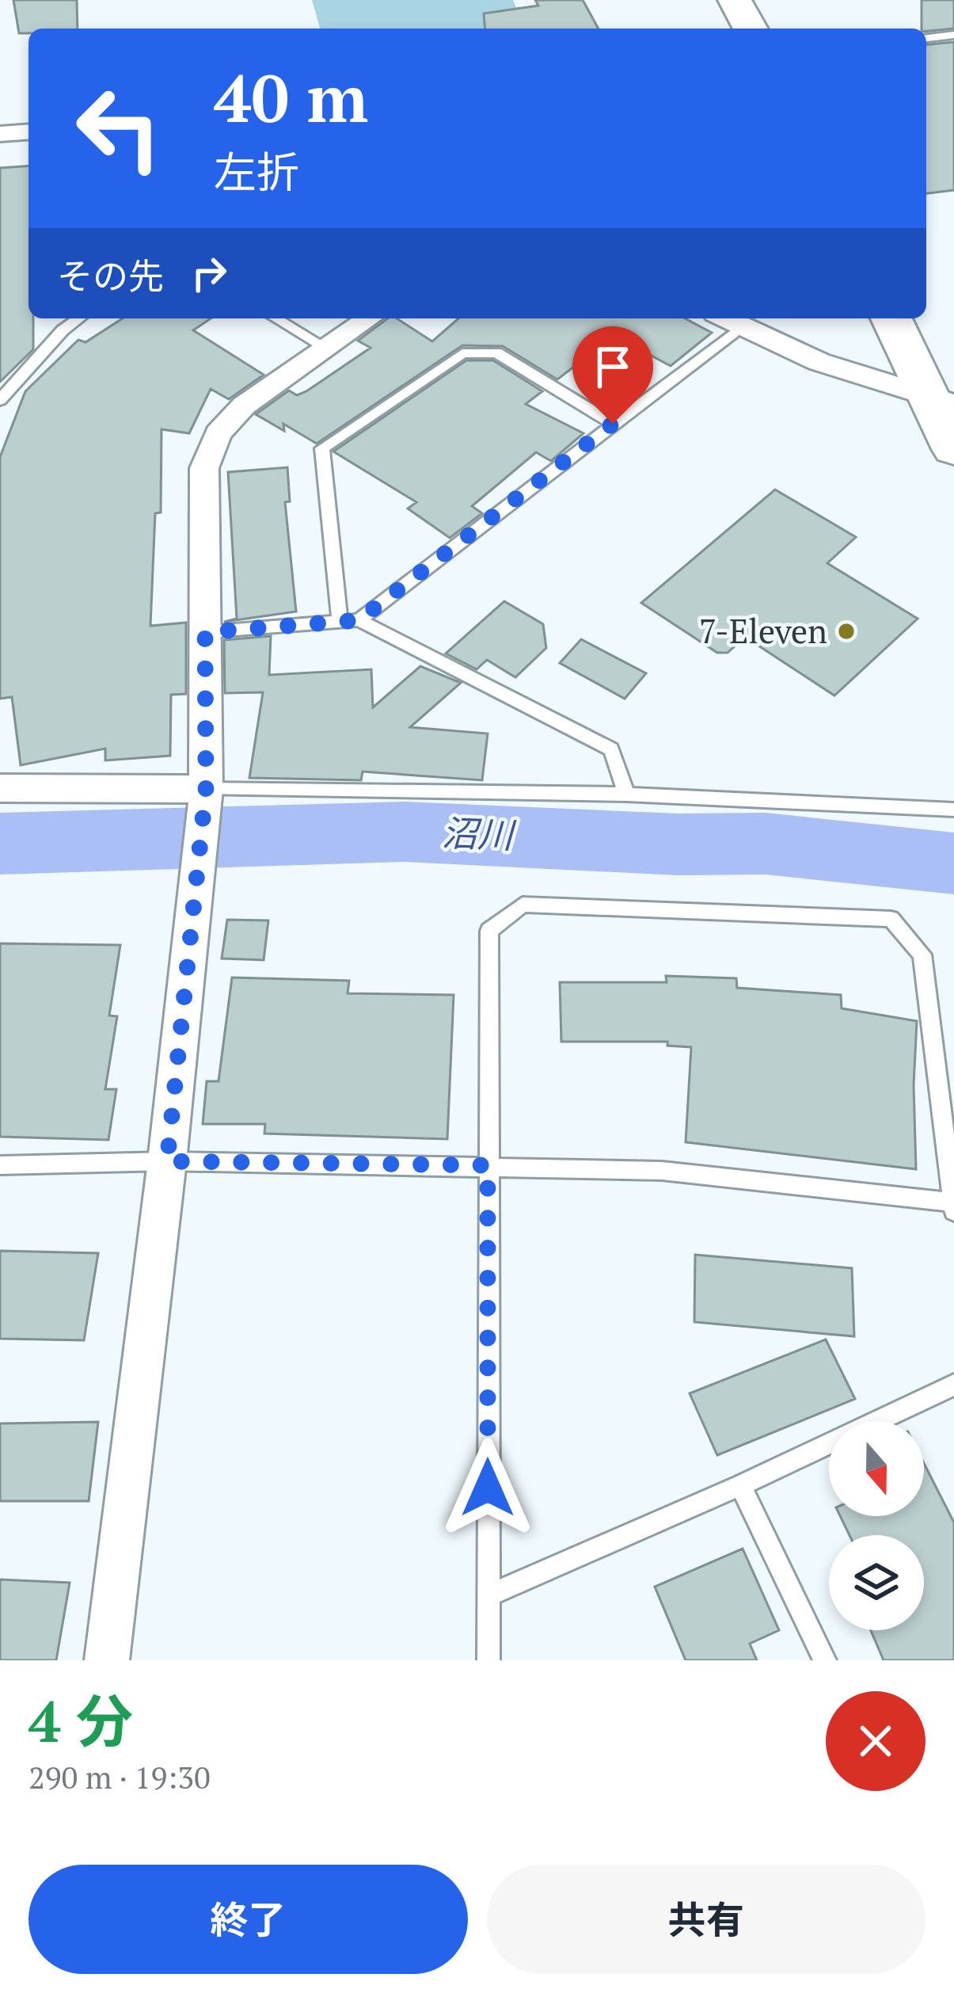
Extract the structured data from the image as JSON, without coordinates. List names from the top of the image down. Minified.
{"water":["沼川"],"places":["7-Eleven"],"north":"bottom","page":{"turn":["40 m","左折"],"then":"その先","heading":["4 分","290 m · 19:30"],"buttons":["終了","共有"]}}
